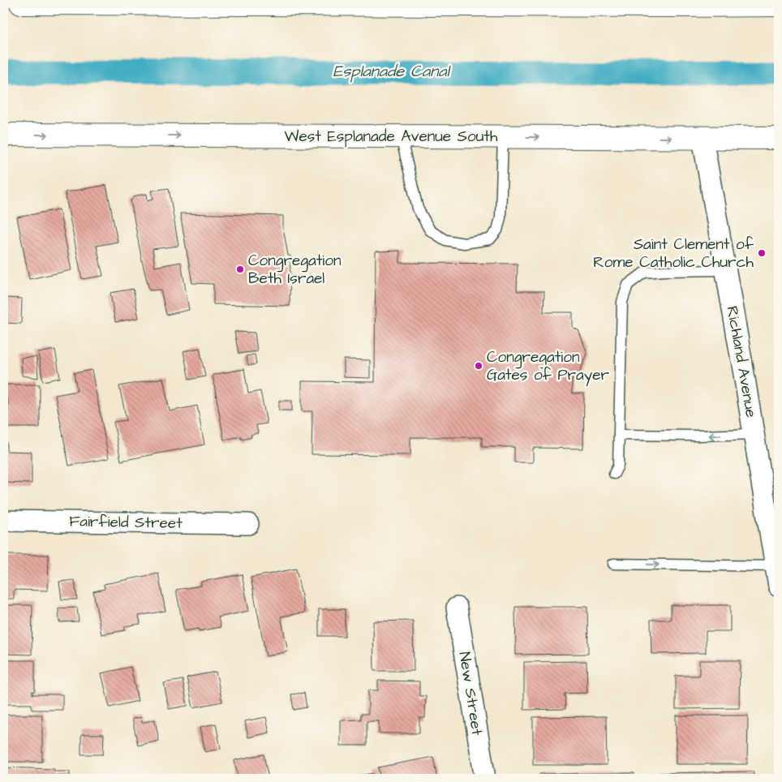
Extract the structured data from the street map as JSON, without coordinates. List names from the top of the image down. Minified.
{"streets":{"main road":["West Esplanade Avenue South"],"street":["Richland Avenue","Fairfield Street","New Street"]},"crossings":[["West Esplanade Avenue South","Richland Avenue"]],"water":["Esplanade Canal"],"places":["Saint Clement of Rome Catholic Church","Congregation Beth Israel","Congregation Gates of Prayer"]}
